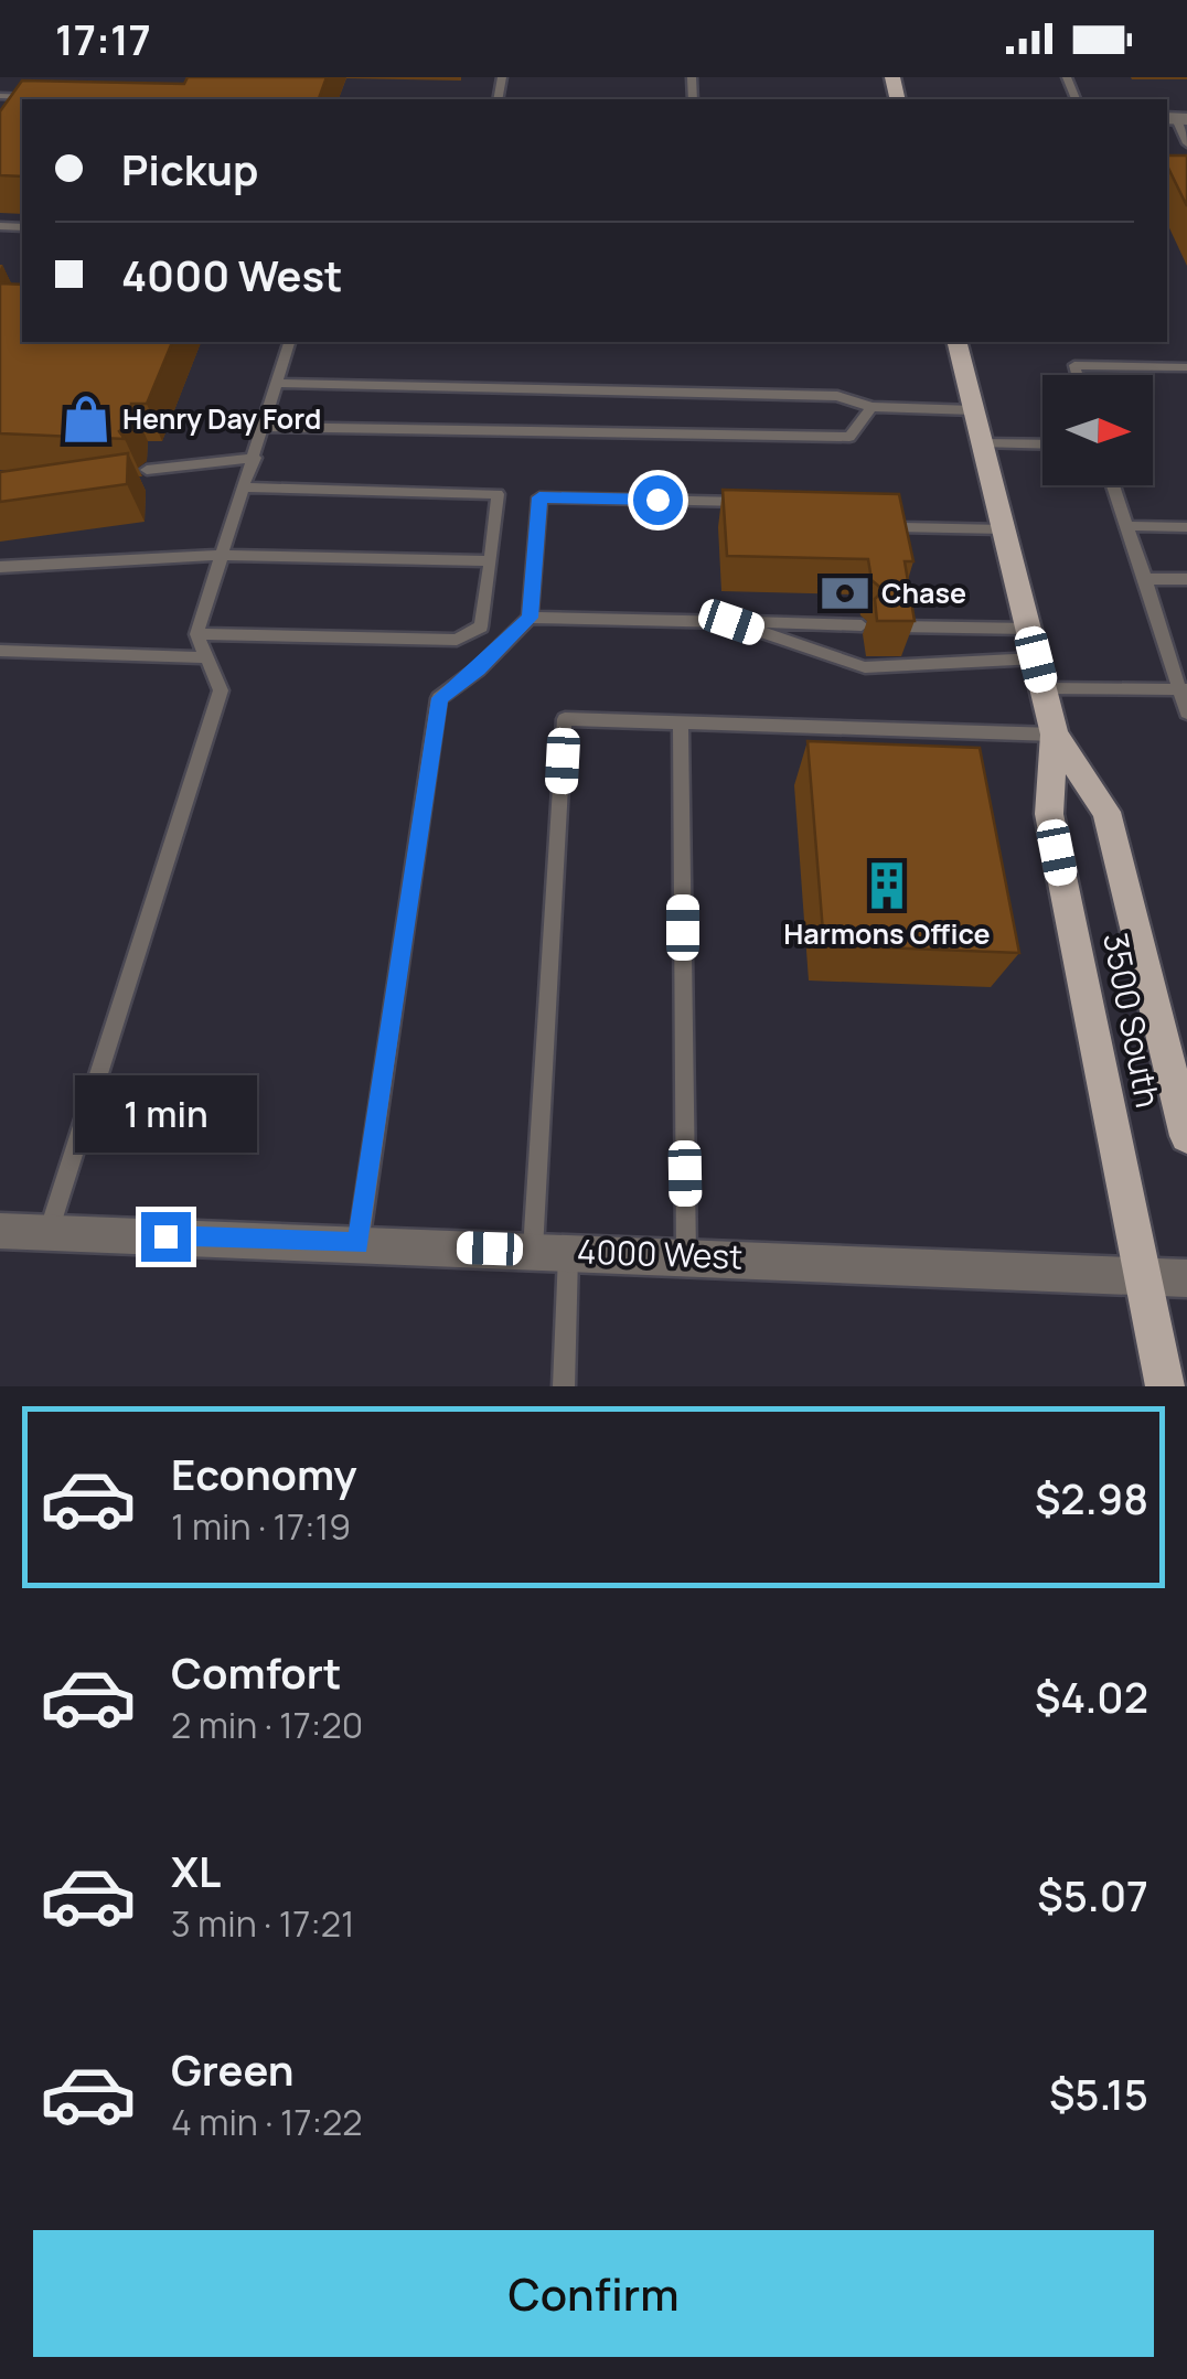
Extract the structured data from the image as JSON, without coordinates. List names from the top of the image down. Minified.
{"streets":{"main road":["3500 South"],"street":["4000 West"]},"crossings":[["3500 South","4000 West"]],"places":{"shop":["Henry Day Ford"],"bank":["Chase"],"building":["Harmons Office"]},"north":"right","page":{"status":"17:17","banner":["Pickup","4000 West"],"bubble":"1 min","list":[{"name":"Economy","note":"1 min · 17:19","value":"$2.98"},{"name":"Comfort","note":"2 min · 17:20","value":"$4.02"},{"name":"XL","note":"3 min · 17:21","value":"$5.07"},{"name":"Green","note":"4 min · 17:22","value":"$5.15"}],"buttons":"Confirm"}}
